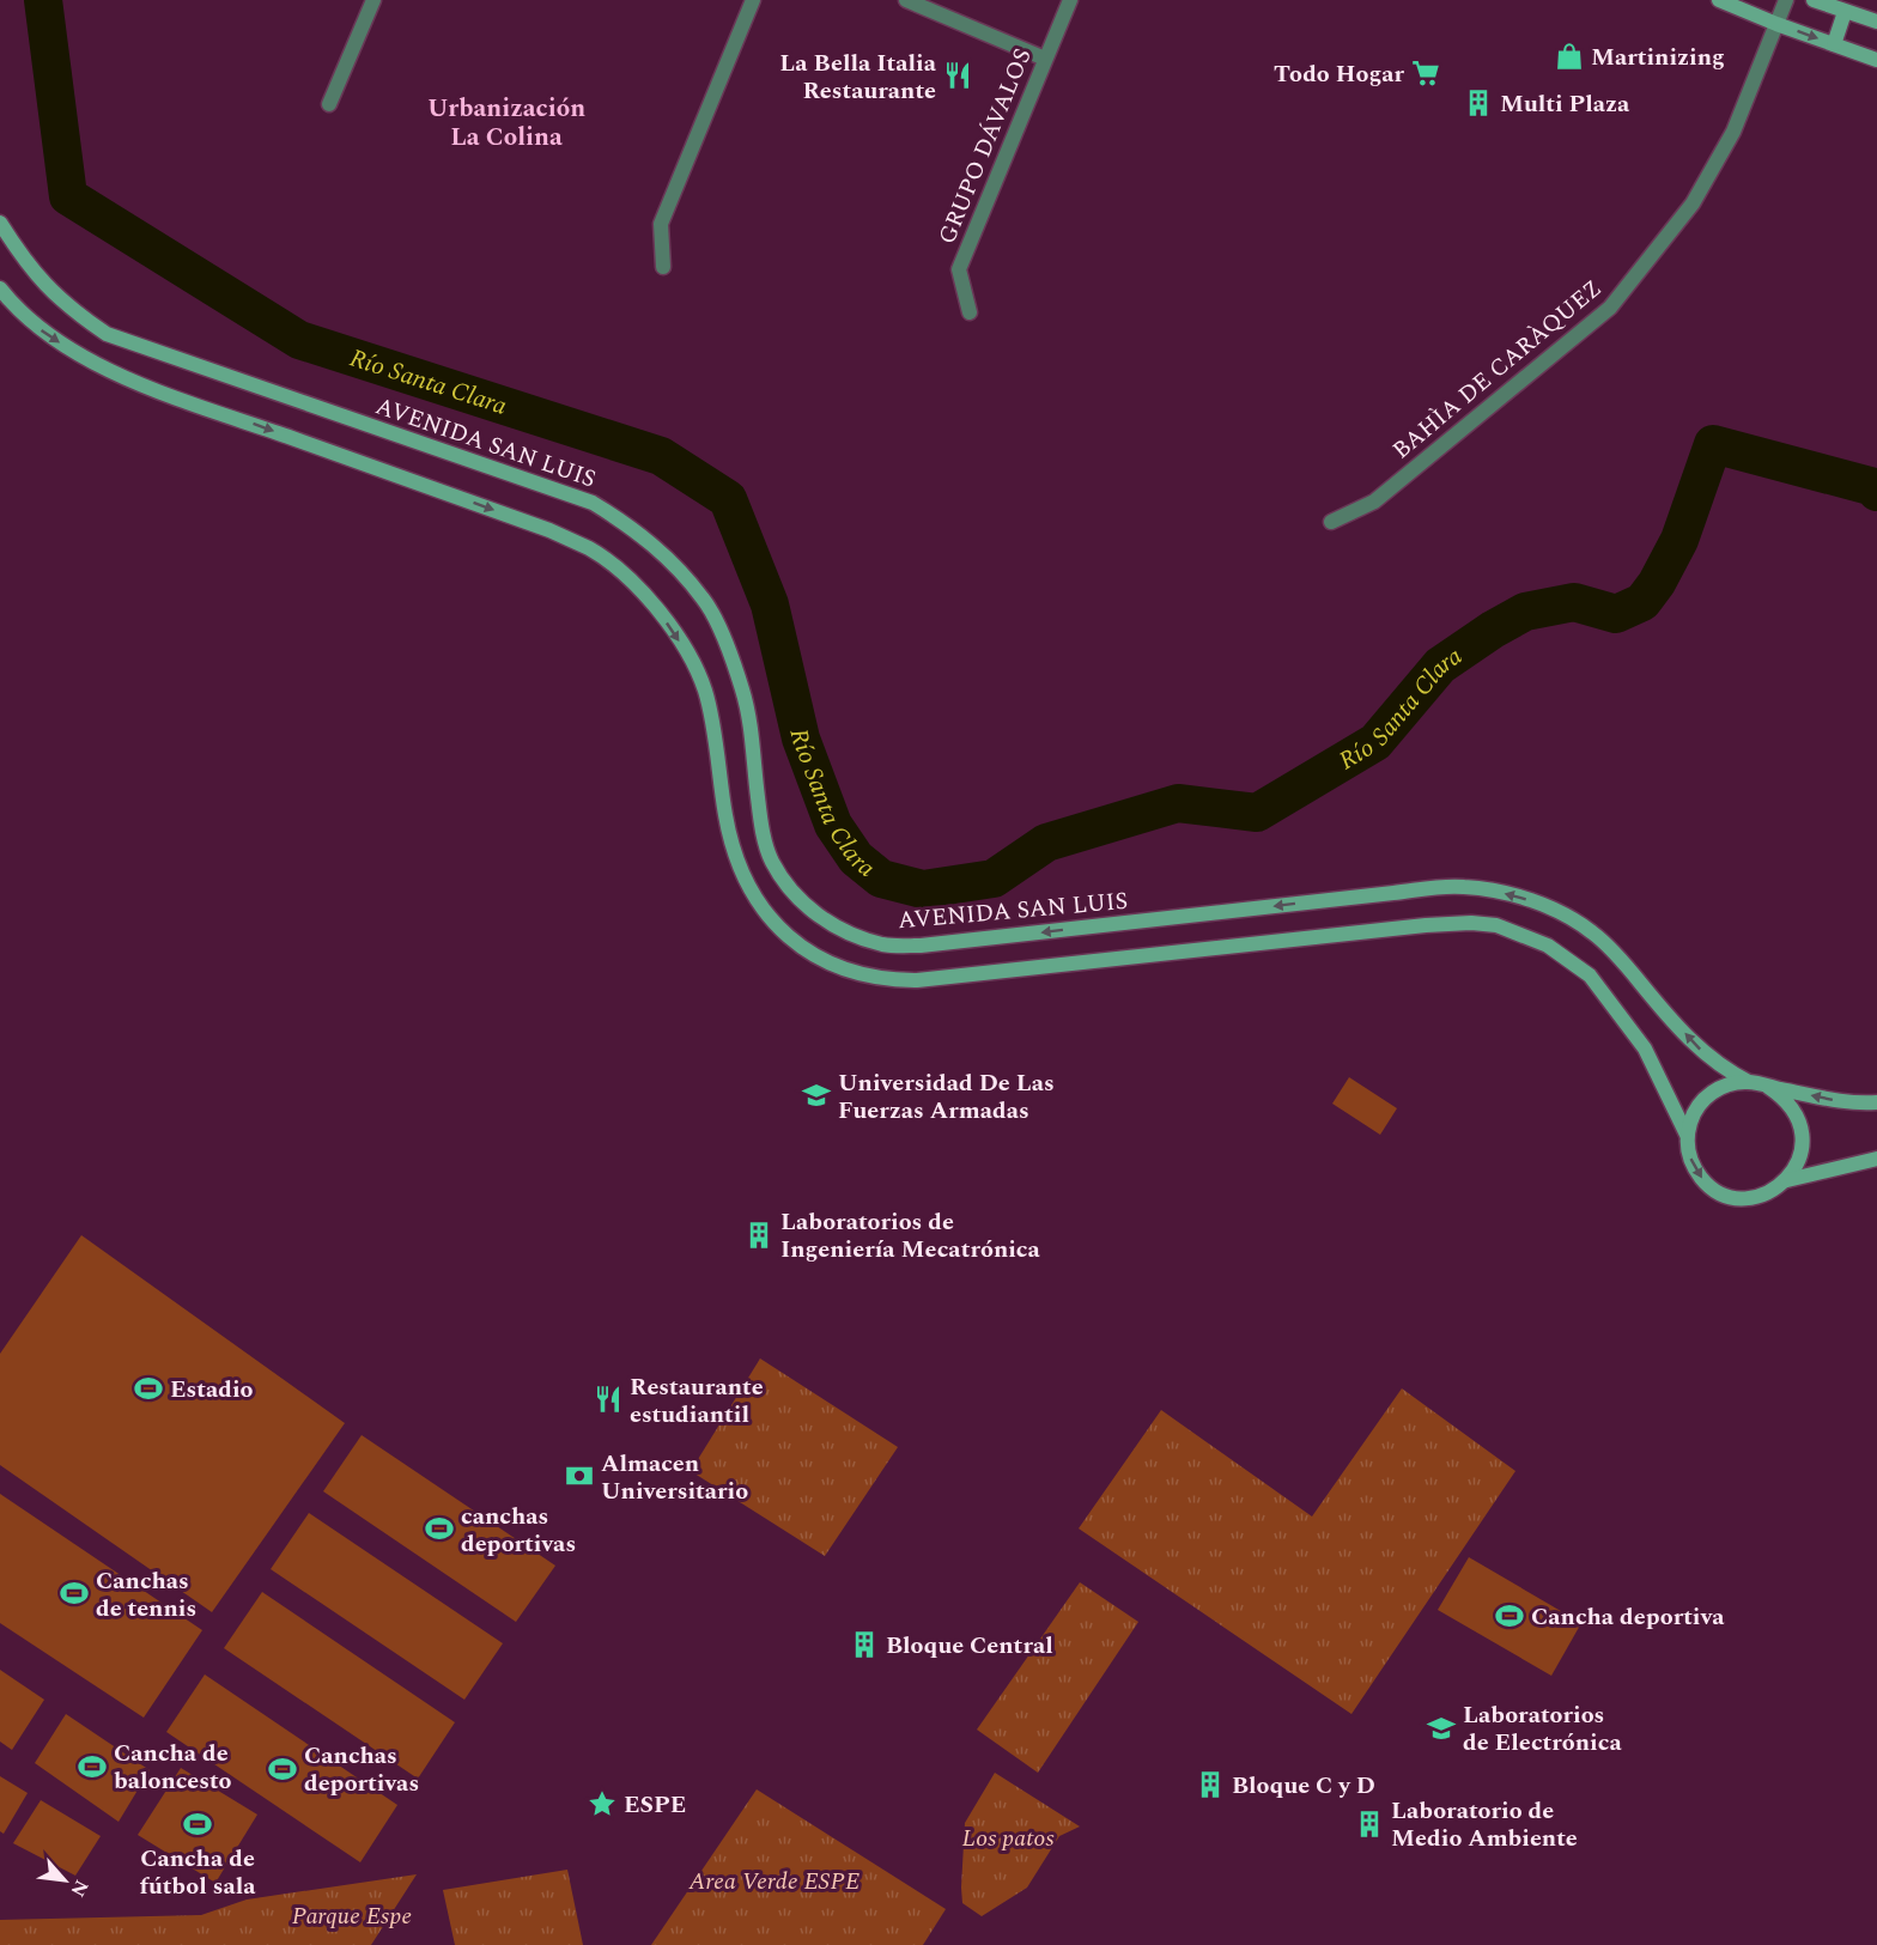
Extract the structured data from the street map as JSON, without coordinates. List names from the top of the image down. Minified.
{"streets":{"street":["GRUPO DÁVALOS","BAHÌA DE CARÀQUEZ","AVENIDA SAN LUIS"]},"one_way":["AVENIDA SAN LUIS"],"districts":["Urbanización La Colina"],"water":["Río Santa Clara"],"parks":["Los patos","Area Verde ESPE","Parque Espe"],"places":{"shop":["Martinizing"],"supermarket":["Todo Hogar"],"restaurant":["La Bella Italia Restaurante","Restaurante estudiantil"],"building":["Multi Plaza","Laboratorios de Ingeniería Mecatrónica","Bloque Central","Bloque C y D","Laboratorio de Medio Ambiente"],"school or university":["Universidad De Las Fuerzas Armadas","Laboratorios de Electrónica"],"sports":["Estadio","canchas deportivas","Canchas de tennis","Cancha deportiva","Cancha de baloncesto","Canchas deportivas","Cancha de fútbol sala"],"bank":["Almacen Universitario"],"place":["ESPE"]},"north":"bottom right"}
